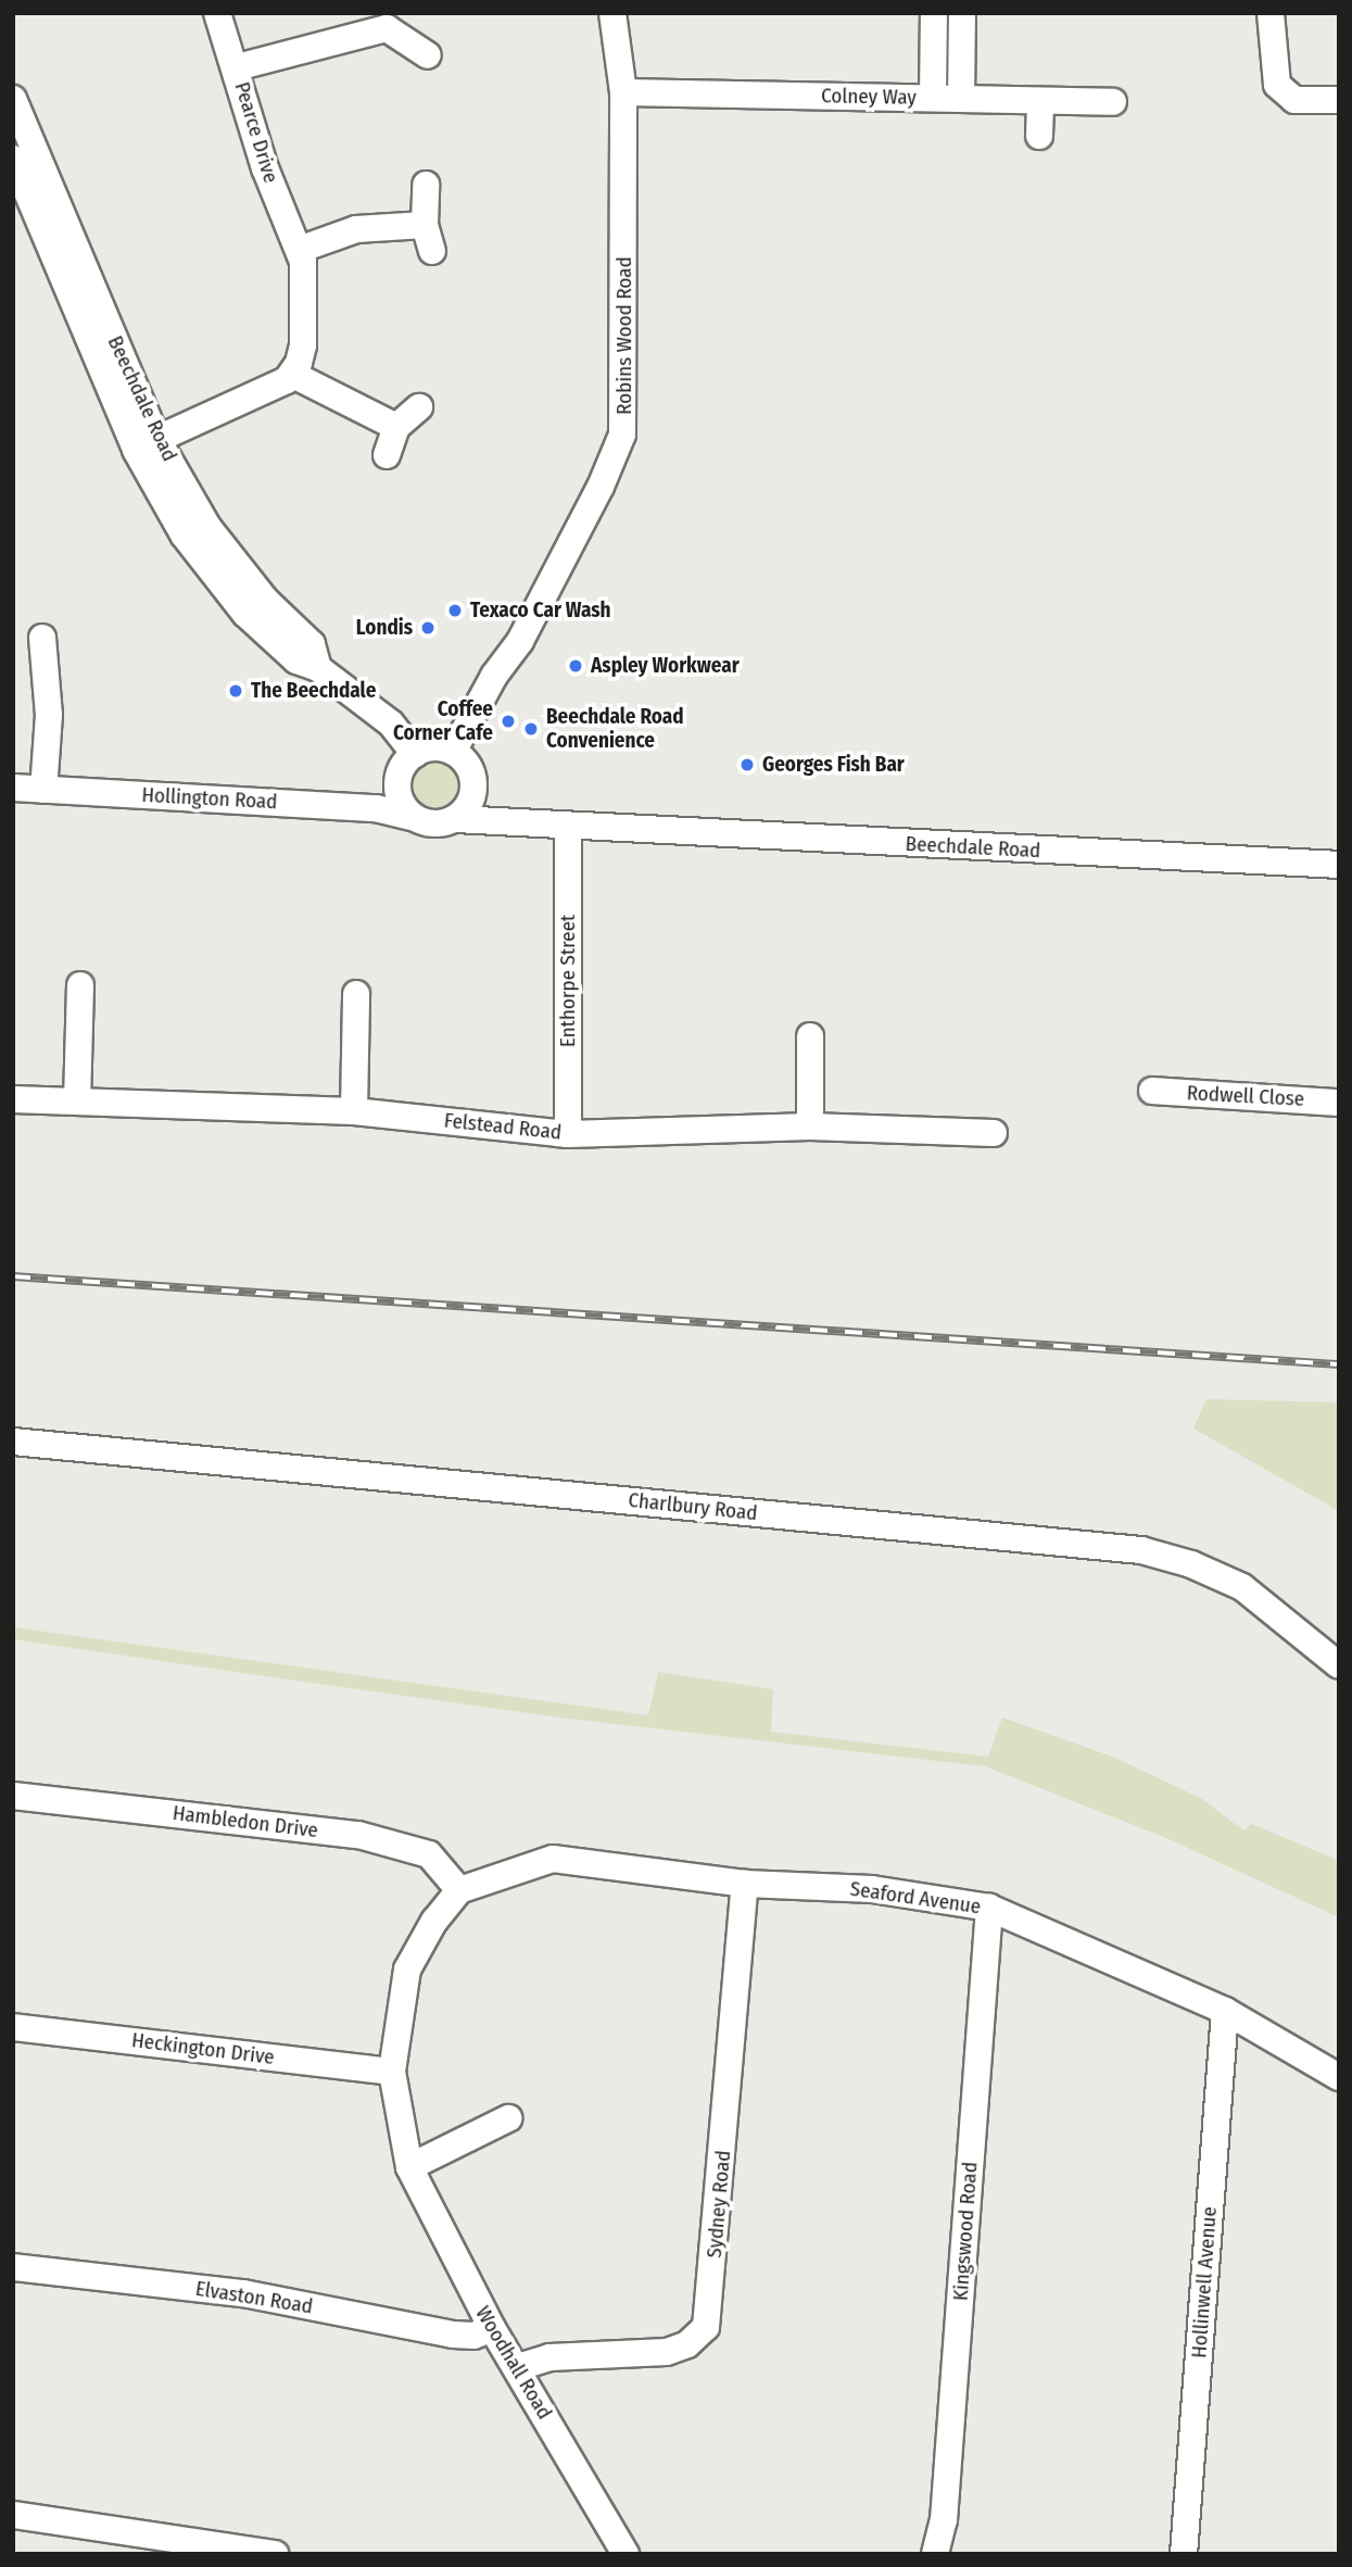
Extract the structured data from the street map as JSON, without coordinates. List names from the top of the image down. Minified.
{"streets":{"street":["Colney Way","Pearce Drive","Robins Wood Road","Beechdale Road","Hollington Road","Enthorpe Street","Rodwell Close","Felstead Road","Charlbury Road","Hambledon Drive","Seaford Avenue","Heckington Drive","Sydney Road","Kingswood Road","Hollinwell Avenue","Elvaston Road","Woodhall Road"]},"crossings":[["Colney Way","Robins Wood Road"],["Robins Wood Road","Beechdale Road"],["Robins Wood Road","Hollington Road"],["Beechdale Road","Hollington Road"],["Beechdale Road","Enthorpe Street"],["Enthorpe Street","Felstead Road"],["Hambledon Drive","Seaford Avenue"],["Hambledon Drive","Woodhall Road"],["Seaford Avenue","Sydney Road"],["Seaford Avenue","Kingswood Road"],["Seaford Avenue","Hollinwell Avenue"],["Seaford Avenue","Woodhall Road"],["Heckington Drive","Woodhall Road"],["Sydney Road","Woodhall Road"],["Elvaston Road","Woodhall Road"]],"places":["Texaco Car Wash","Londis","Aspley Workwear","The Beechdale","Coffee Corner Cafe","Beechdale Road Convenience","Georges Fish Bar"]}
